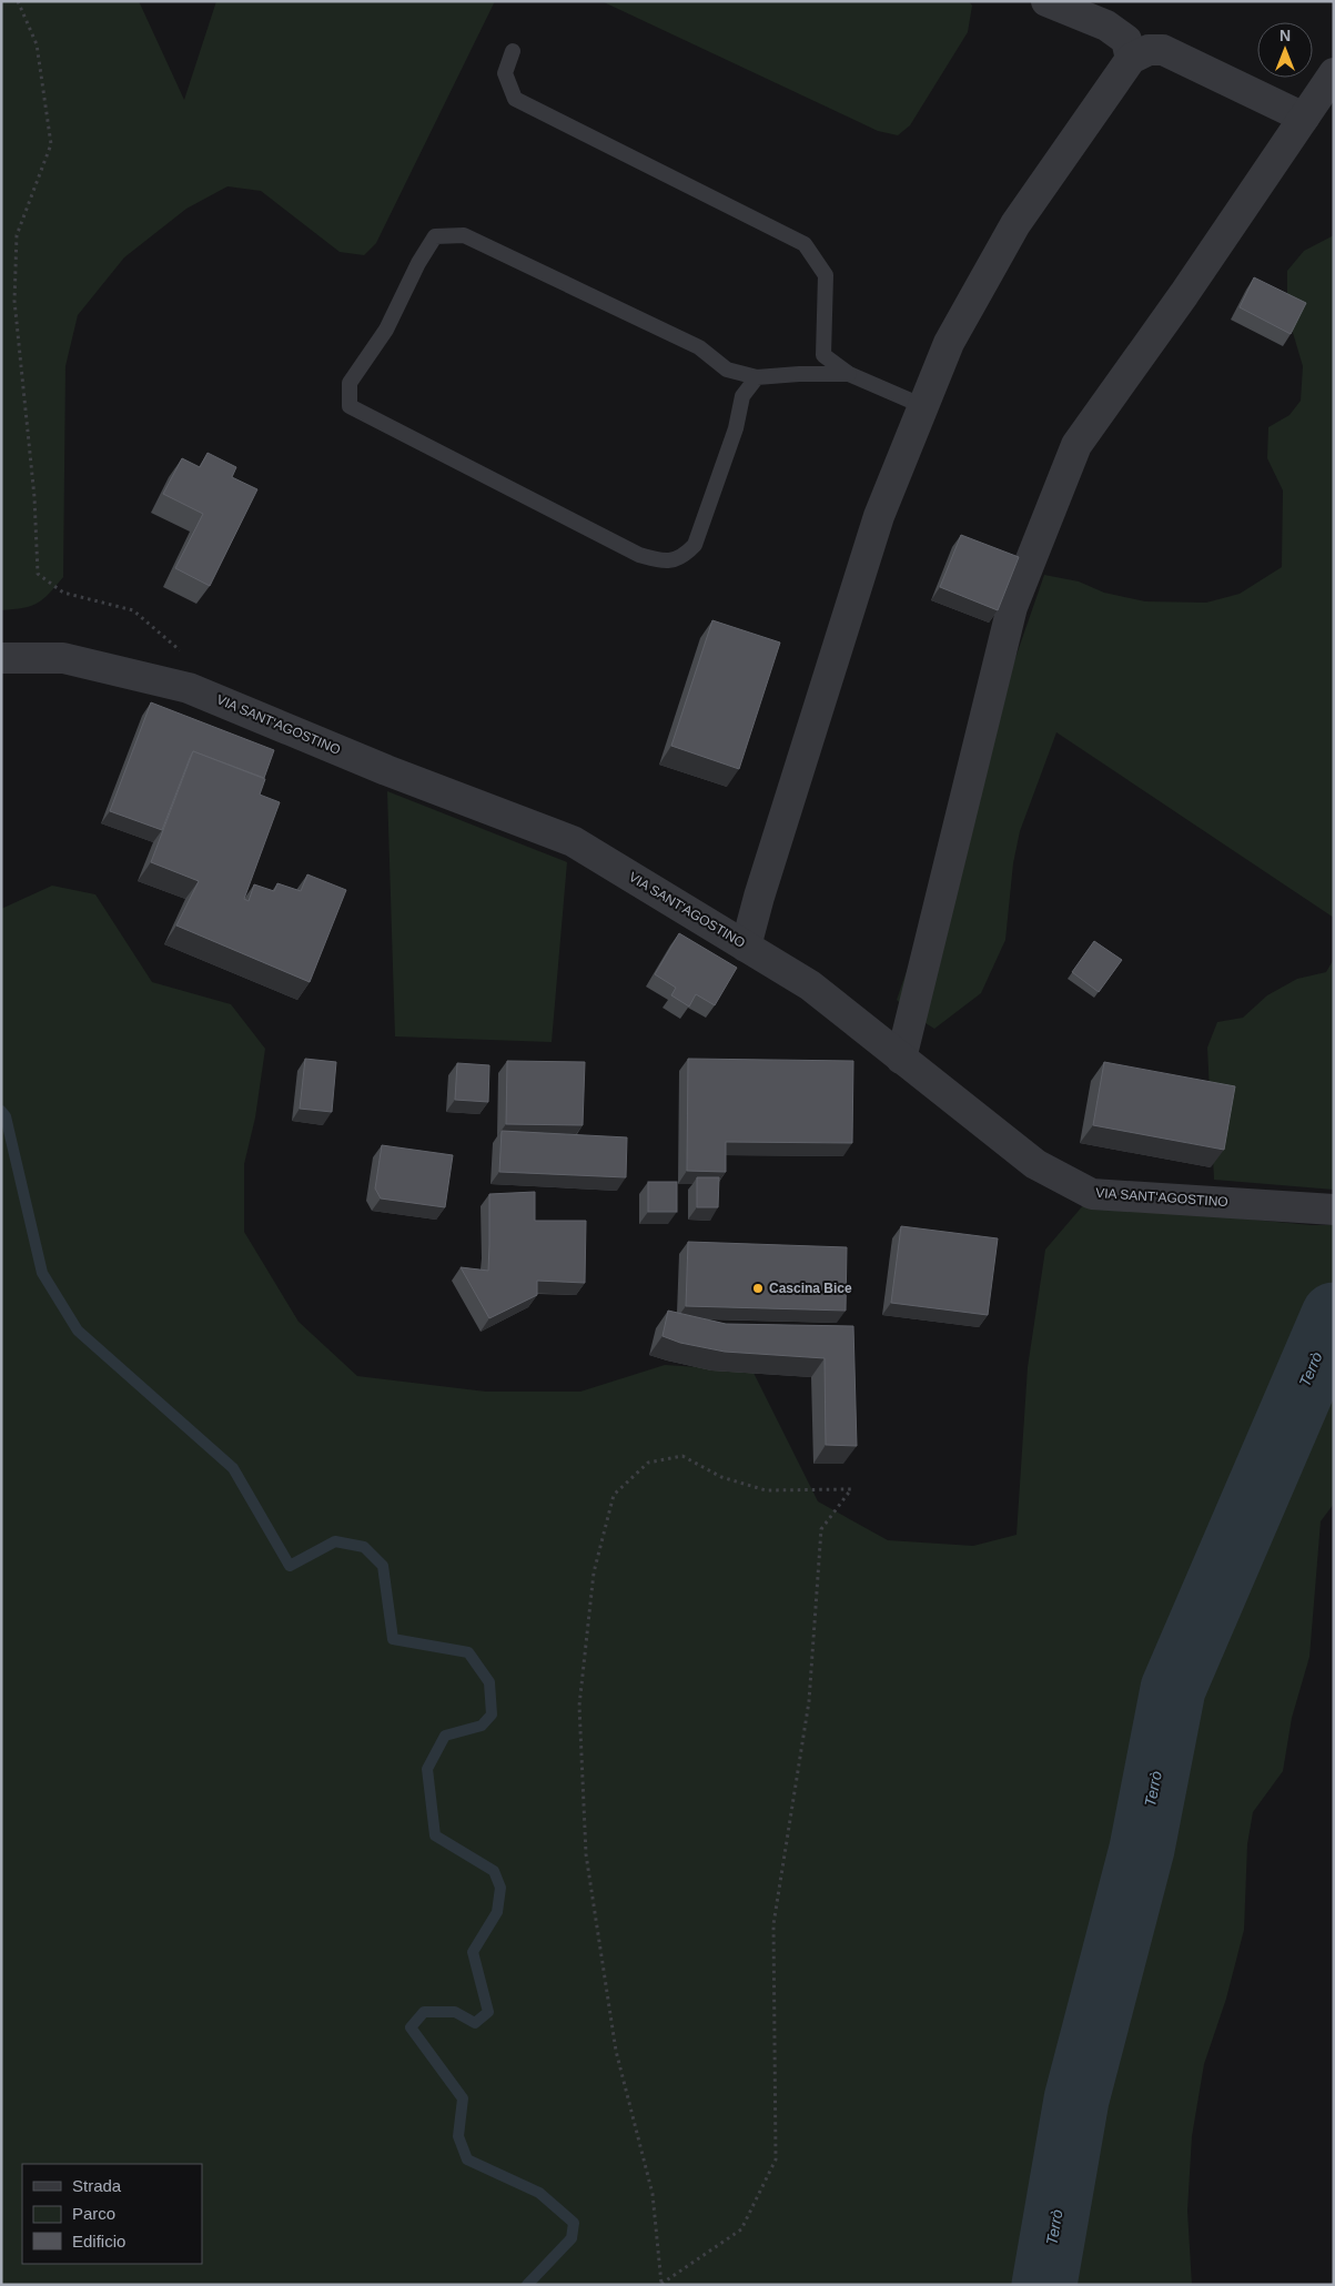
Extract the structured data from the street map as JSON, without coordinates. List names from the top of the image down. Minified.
{"streets":{"street":["VIA SANT'AGOSTINO"]},"water":["Terrò"],"places":["Cascina Bice"],"legend":["Strada","Parco","Edificio"],"north":"top"}
